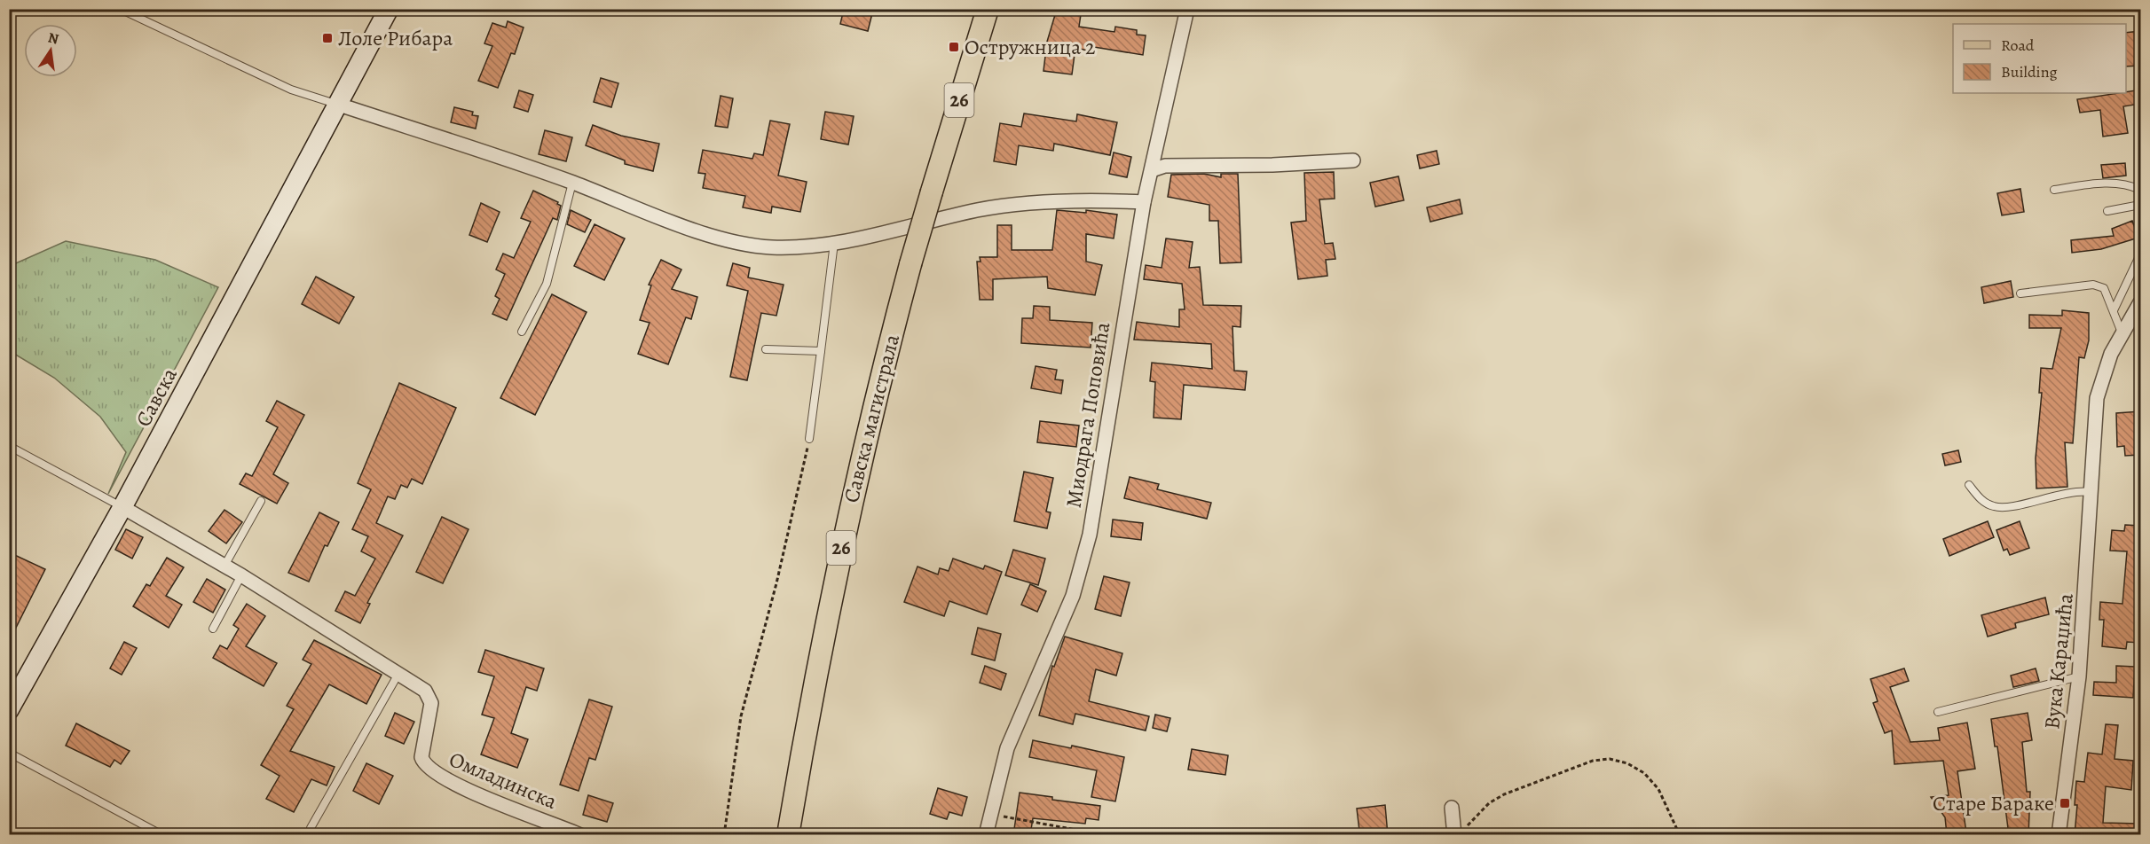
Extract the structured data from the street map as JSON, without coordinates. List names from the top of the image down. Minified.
{"streets":{"main road":["26","Савска магистрала"],"street":["Савска","Миодрага Поповића","Вука Караџића","Омладинска"]},"crossings":[["Савска","Омладинска"]],"places":{"transit":["Лоле Рибара","Остружница 2","Старе Бараке"]},"legend":["Road","Building"],"north":"top"}
